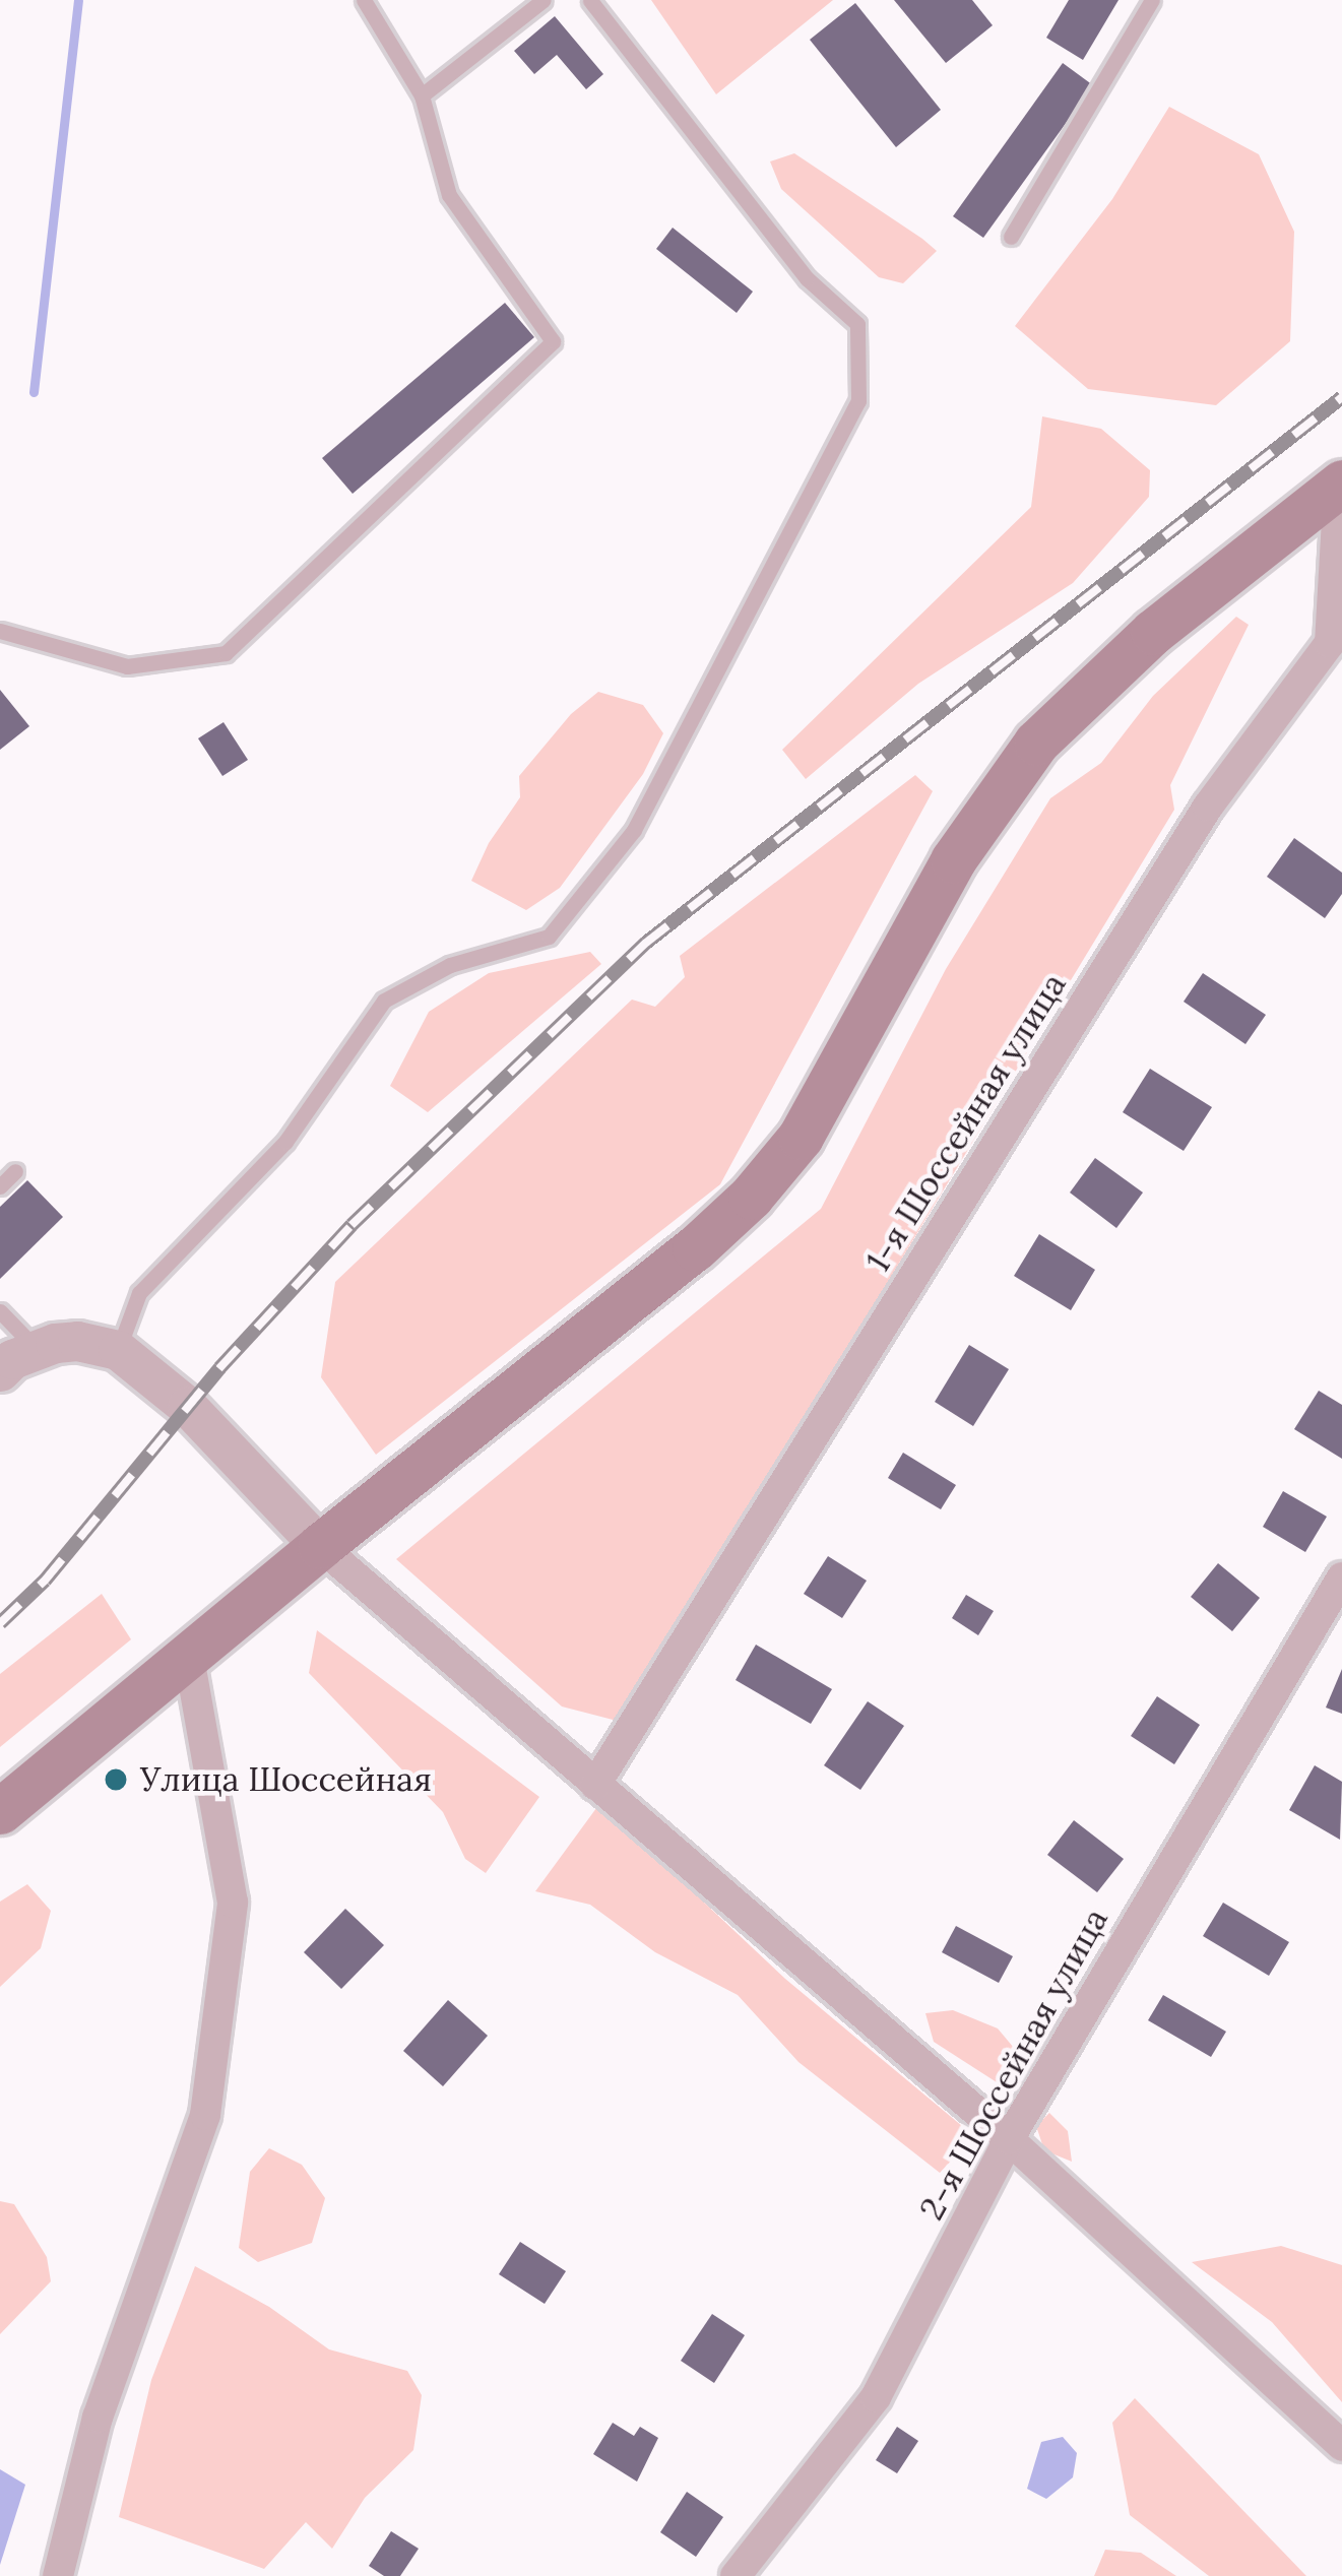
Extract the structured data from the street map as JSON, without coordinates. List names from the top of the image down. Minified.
{"streets":{"street":["1-я Шоссейная улица","2-я Шоссейная улица"]},"places":["Улица Шоссейная"]}
